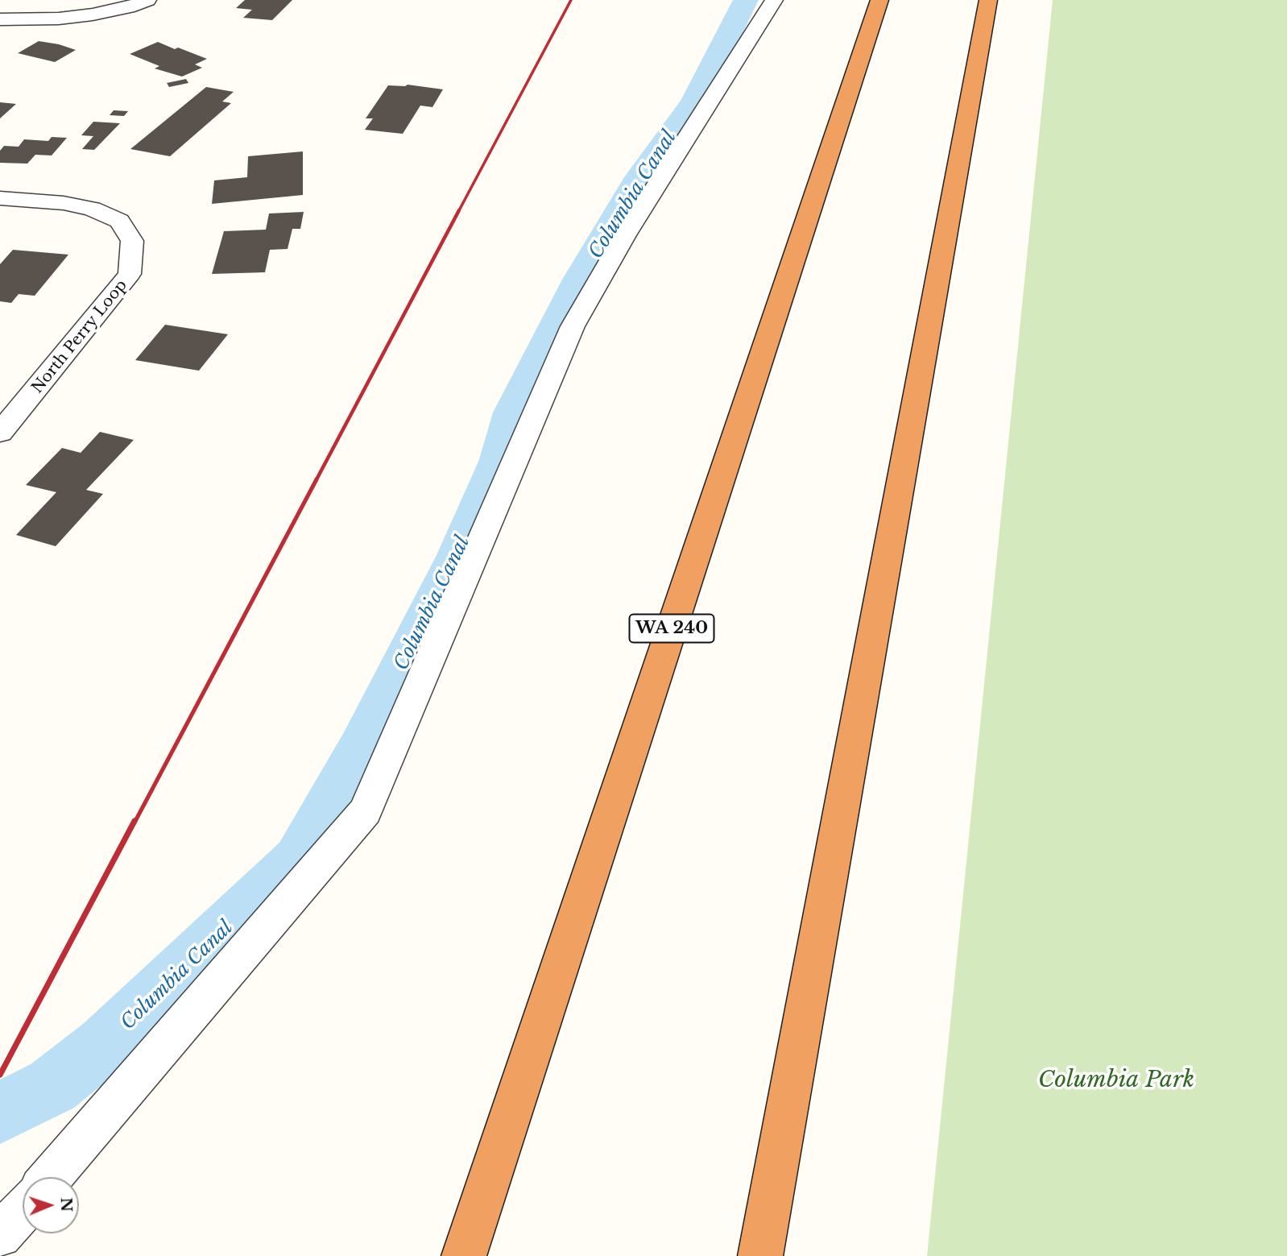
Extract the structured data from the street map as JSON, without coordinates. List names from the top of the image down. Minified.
{"streets":{"highway":["WA 240"],"street":["North Perry Loop"]},"water":["Columbia Canal"],"parks":["Columbia Park"],"north":"right"}
